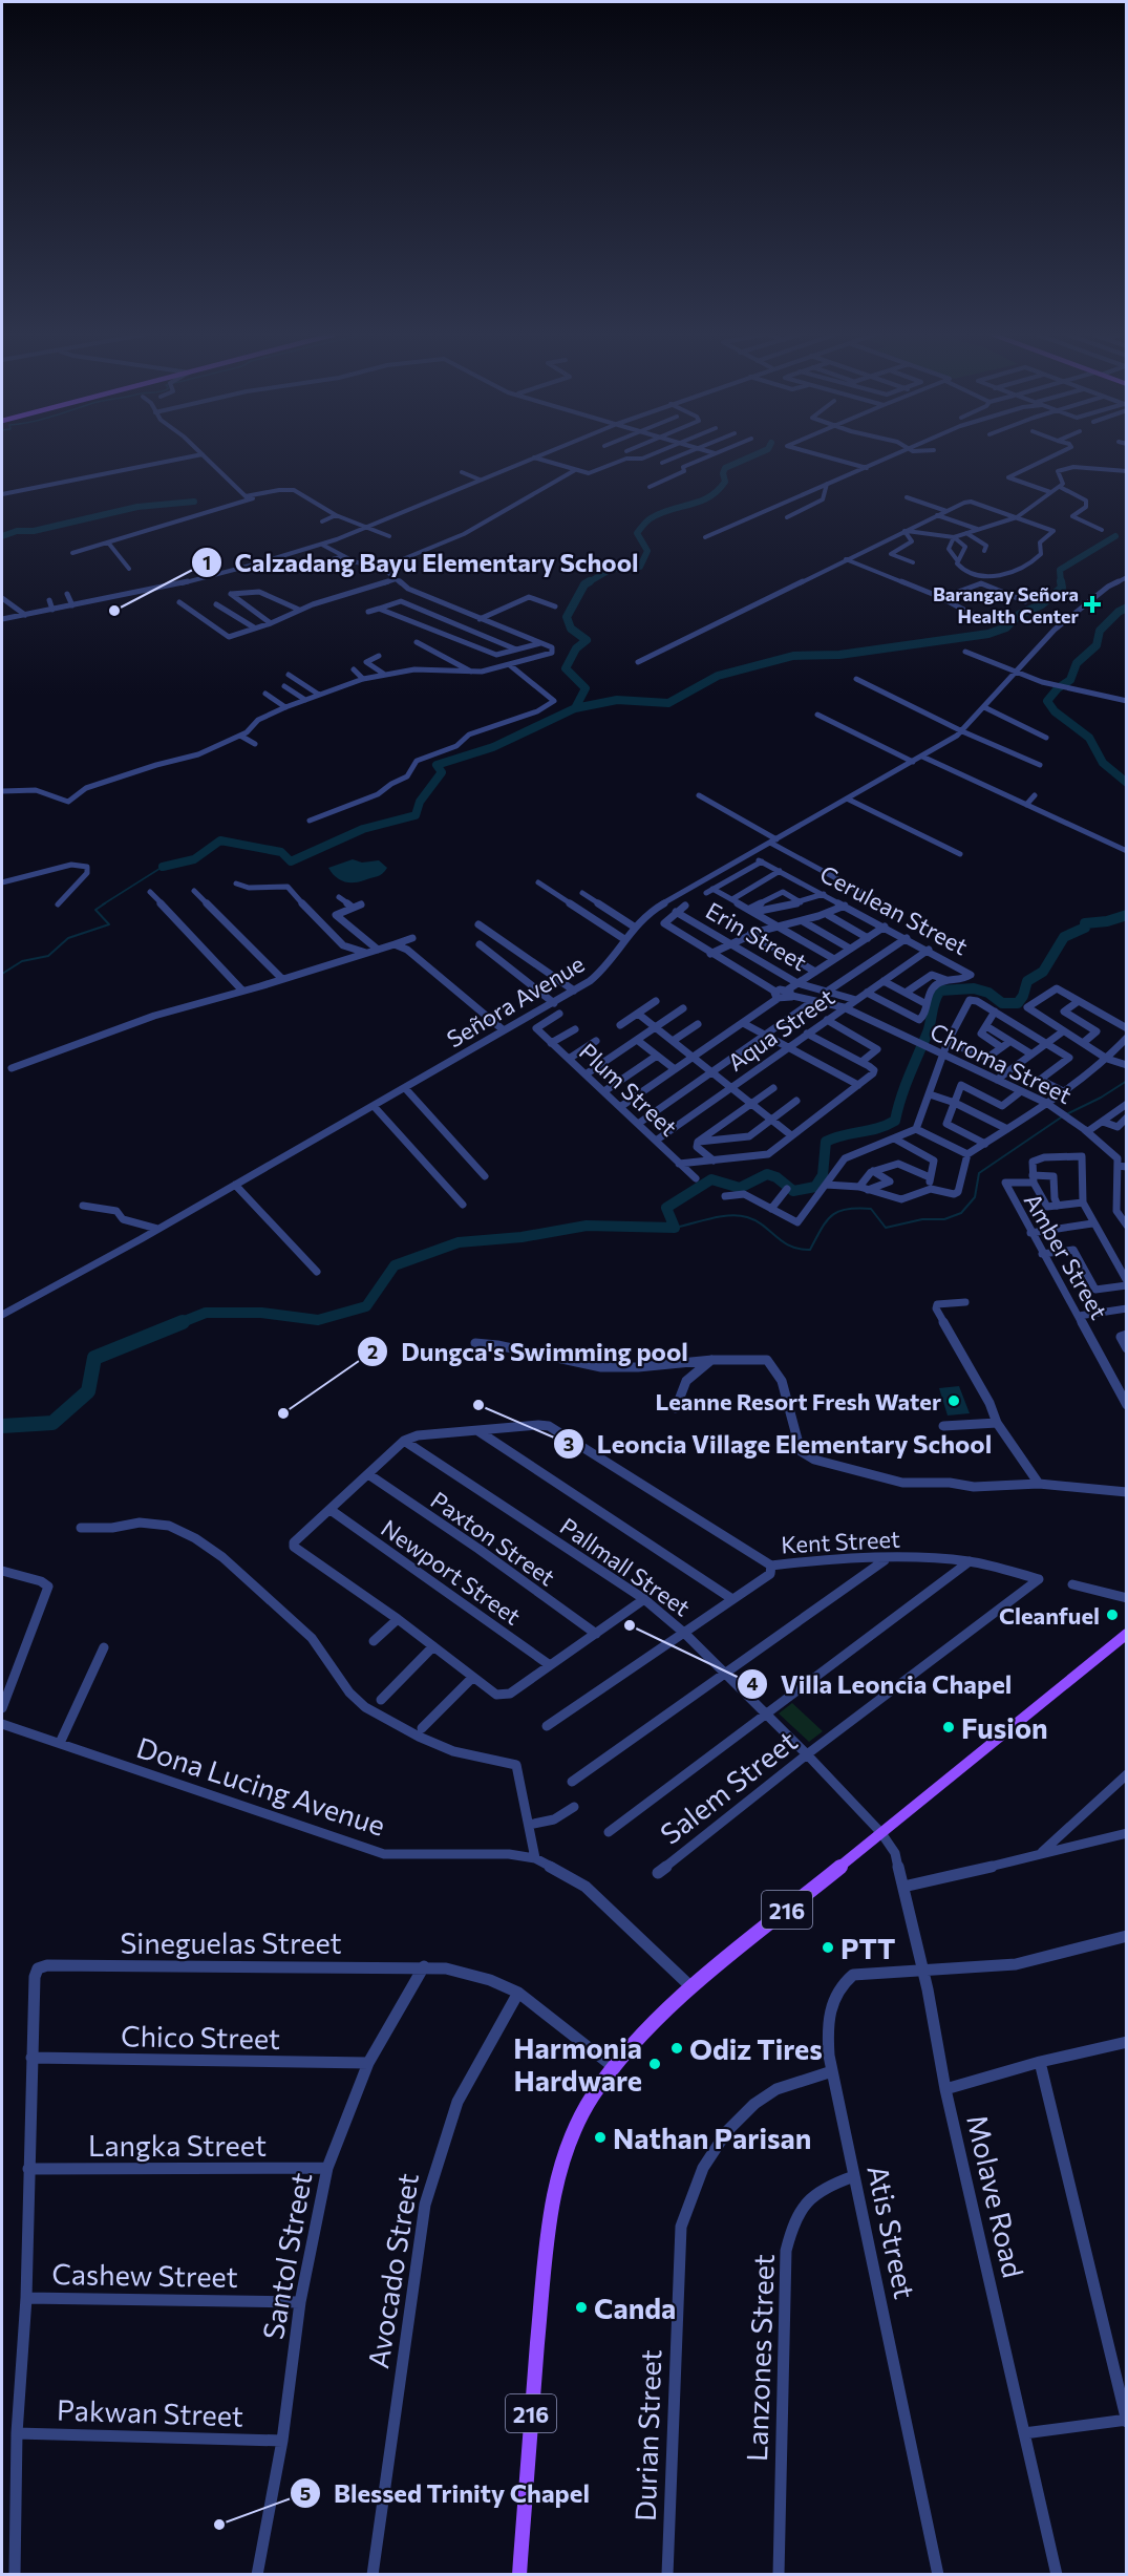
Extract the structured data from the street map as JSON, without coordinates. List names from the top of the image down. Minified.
{"streets":{"main road":["216"],"street":["Cerulean Street","Erin Street","Señora Avenue","Aqua Street","Chroma Street","Plum Street","Amber Street","Paxton Street","Kent Street","Pallmall Street","Newport Street","Dona Lucing Avenue","Salem Street","Sineguelas Street","Chico Street","Langka Street","Molave Road","Atis Street","Santol Street","Avocado Street","Cashew Street","Lanzones Street","Pakwan Street","Durian Street"]},"crossings":[["Cerulean Street","Aqua Street"],["Erin Street","Aqua Street"],["Aqua Street","Chroma Street"],["Aqua Street","Plum Street"],["Kent Street","Pallmall Street"],["Kent Street","Salem Street"],["Pallmall Street","Salem Street"],["Pallmall Street","216"],["Pallmall Street","Molave Road"],["Dona Lucing Avenue","216"],["216","Sineguelas Street"],["216","Molave Road"],["Sineguelas Street","Chico Street"],["Sineguelas Street","Santol Street"],["Sineguelas Street","Avocado Street"],["Chico Street","Santol Street"],["Langka Street","Santol Street"],["Molave Road","Atis Street"],["Atis Street","Lanzones Street"],["Atis Street","Durian Street"],["Santol Street","Cashew Street"],["Santol Street","Pakwan Street"]],"places":{"health":["Barangay Señora Health Center"],"other":["Calzadang Bayu Elementary School","Leanne Resort Fresh Water","Leoncia Village Elementary School","Dungca's Swimming pool","Cleanfuel","Villa Leoncia Chapel","Fusion","PTT","Odiz Tires","Harmonia Hardware","Nathan Parisan","Canda","Blessed Trinity Chapel"]}}
